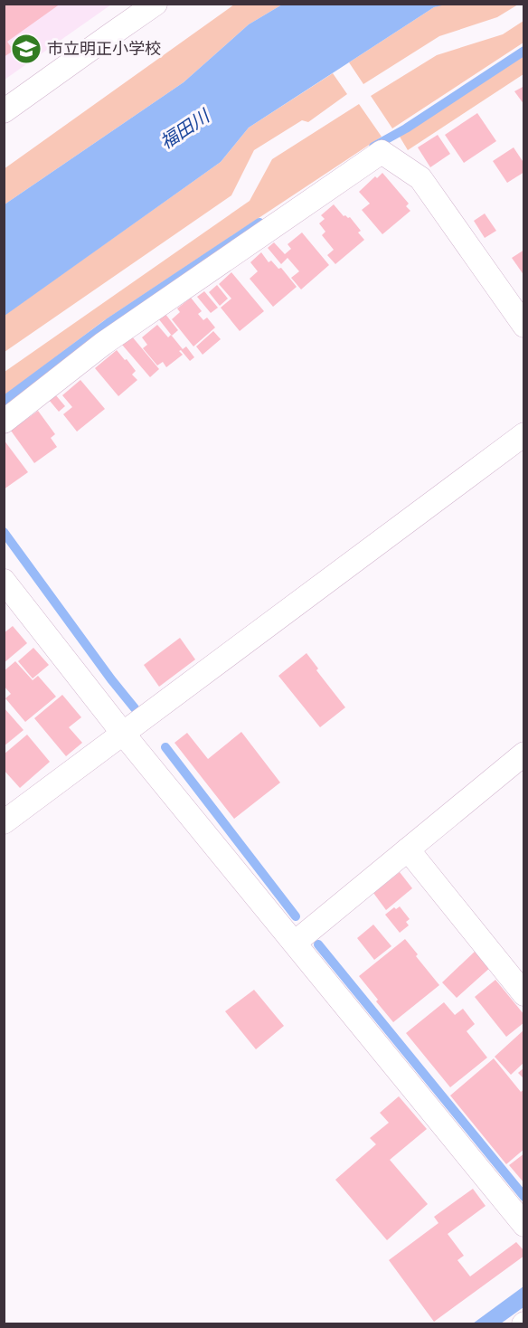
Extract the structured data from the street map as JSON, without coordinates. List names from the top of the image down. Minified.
{"water":["福田川"],"places":{"school or university":["市立明正小学校"]}}
